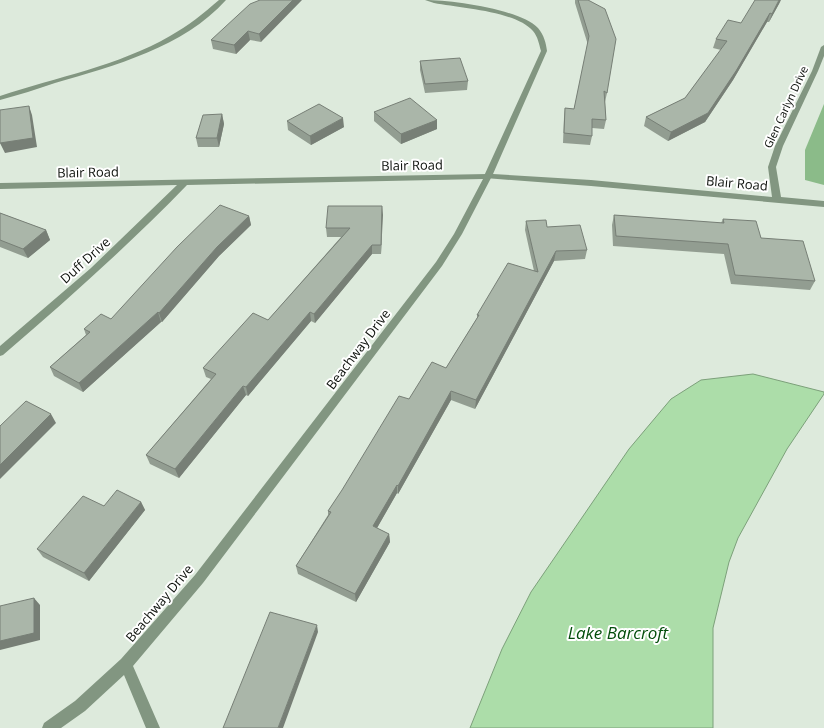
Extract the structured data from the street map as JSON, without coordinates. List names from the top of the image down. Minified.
{"streets":{"street":["Glen Carlyn Drive","Blair Road","Duff Drive","Beachway Drive"]},"crossings":[["Glen Carlyn Drive","Blair Road"],["Blair Road","Duff Drive"],["Blair Road","Beachway Drive"]],"water":["Lake Barcroft"]}
